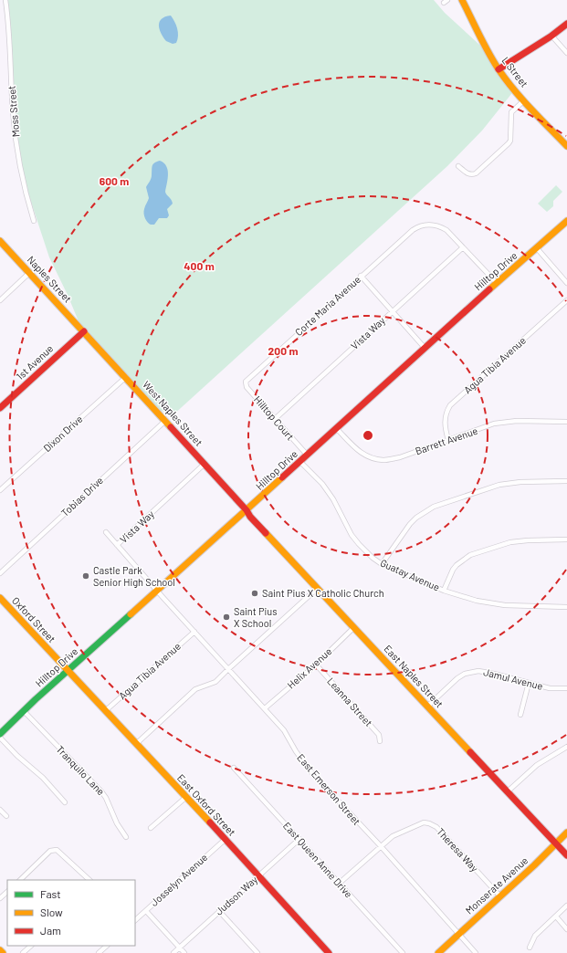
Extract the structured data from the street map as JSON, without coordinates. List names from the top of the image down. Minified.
{"streets":{"street":["L Street","Moss Street","Hilltop Drive","Naples Street","Corte Maria Avenue","Vista Way","1st Avenue","Agua Tibia Avenue","West Naples Street","Hilltop Court","Dixon Drive","Barrett Avenue","Tobias Drive","Guatay Avenue","Oxford Street","Helix Avenue","East Naples Street","Jamul Avenue","Leanna Street","Tranquilo Lane","East Emerson Street","East Oxford Street","Theresa Way","East Queen Anne Drive","Josselyn Avenue","Monserate Avenue","Judson Way"]},"crossings":[["Hilltop Drive","Corte Maria Avenue"],["Hilltop Drive","West Naples Street"],["Hilltop Drive","Hilltop Court"],["Hilltop Drive","Barrett Avenue"],["Hilltop Drive","Guatay Avenue"],["Hilltop Drive","Oxford Street"],["Hilltop Drive","East Naples Street"],["Hilltop Drive","Tranquilo Lane"],["Hilltop Drive","East Emerson Street"],["Hilltop Drive","East Oxford Street"],["Naples Street","1st Avenue"],["Naples Street","West Naples Street"],["Corte Maria Avenue","Vista Way"],["Corte Maria Avenue","Hilltop Court"],["Vista Way","West Naples Street"],["Vista Way","Hilltop Court"],["Vista Way","East Emerson Street"],["1st Avenue","West Naples Street"],["Agua Tibia Avenue","Barrett Avenue"],["Agua Tibia Avenue","East Emerson Street"],["Agua Tibia Avenue","East Oxford Street"],["West Naples Street","Dixon Drive"],["West Naples Street","Tobias Drive"],["West Naples Street","East Naples Street"],["Oxford Street","East Oxford Street"],["Helix Avenue","East Naples Street"],["Helix Avenue","Leanna Street"],["Helix Avenue","East Emerson Street"],["East Naples Street","Jamul Avenue"],["East Naples Street","Monserate Avenue"],["East Emerson Street","Theresa Way"],["East Emerson Street","Monserate Avenue"],["East Oxford Street","Josselyn Avenue"],["East Oxford Street","Judson Way"],["Theresa Way","East Queen Anne Drive"],["Theresa Way","Monserate Avenue"],["East Queen Anne Drive","Judson Way"]],"places":["Castle Park Senior High School","Saint Pius X Catholic Church","Saint Pius X School"],"legend":["Fast","Slow","Jam"],"rings":["600 m","400 m","200 m"]}
